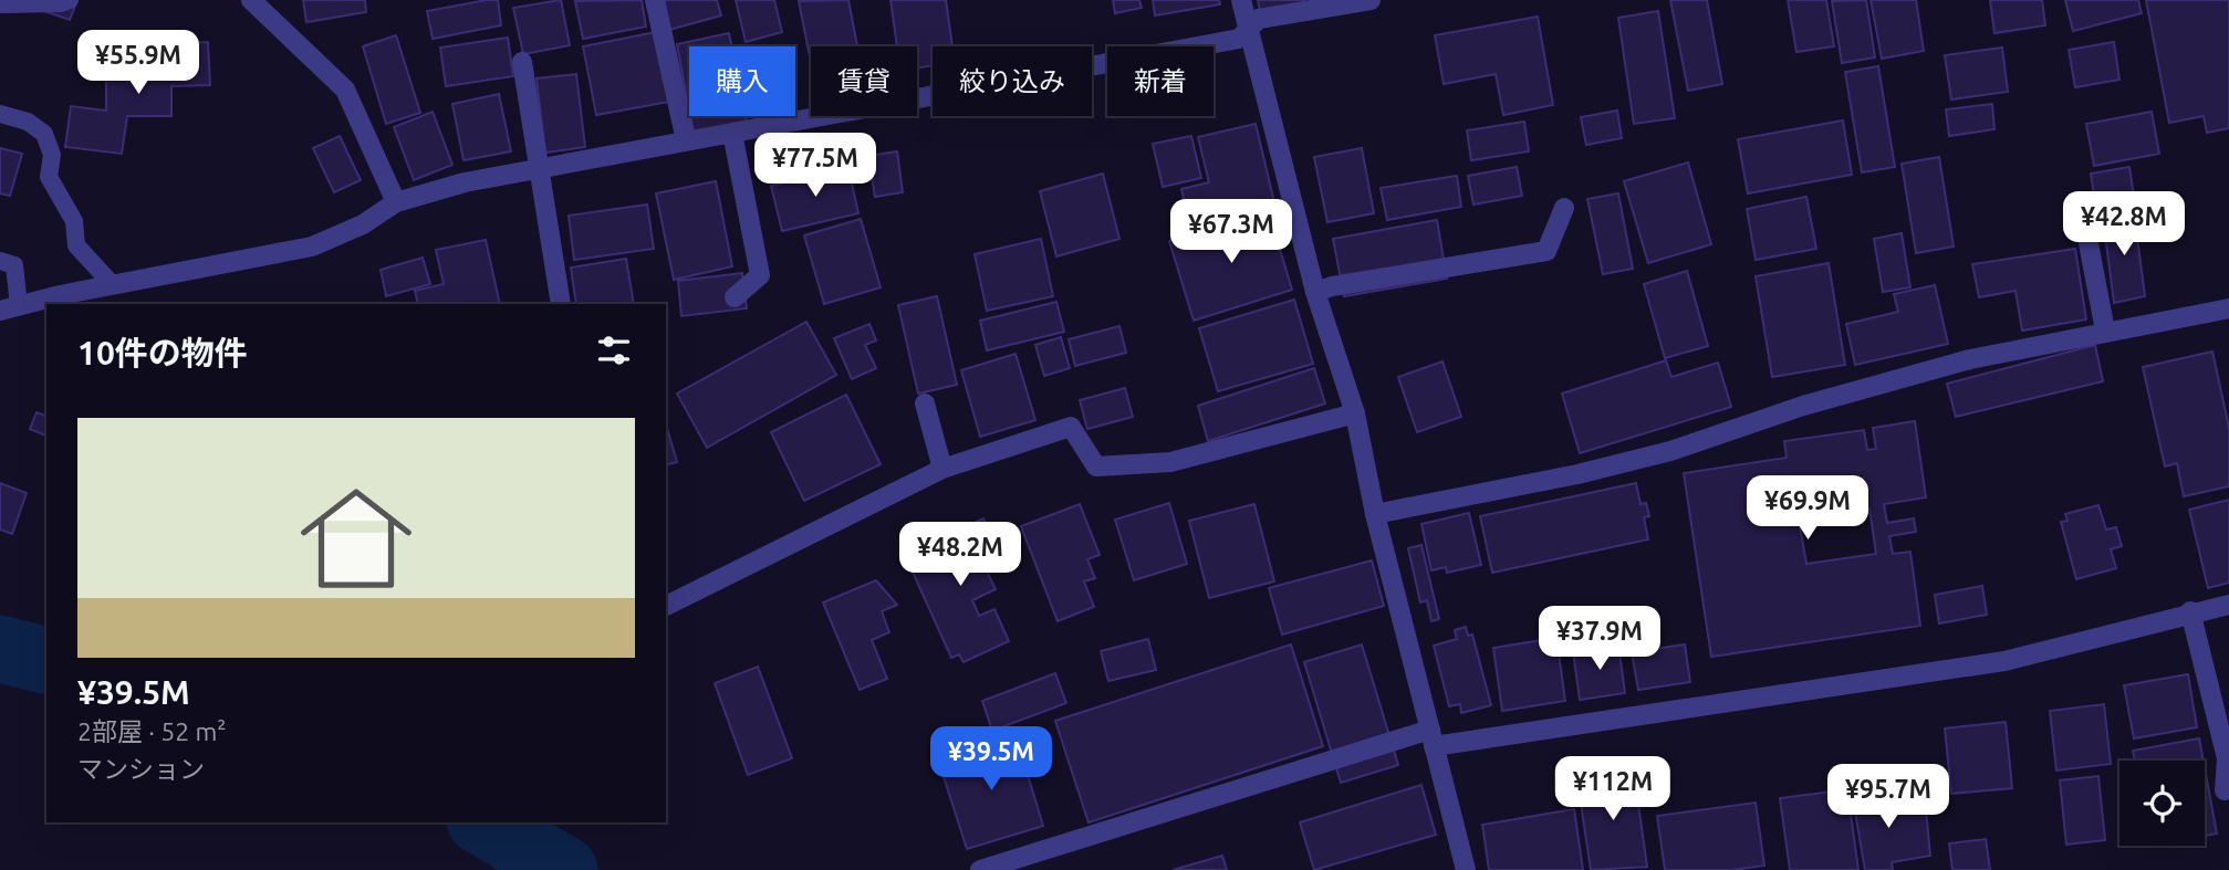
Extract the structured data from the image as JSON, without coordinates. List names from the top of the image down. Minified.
{"page":{"price":["¥55.9M","¥77.5M","¥42.8M","¥67.3M","¥69.9M","¥48.2M","¥37.9M","¥39.5M","¥112M","¥95.7M"],"chip":["購入","賃貸","絞り込み","新着"],"heading":"10件の物件","list":[{"name":"¥39.5M","note":"2部屋 · 52 m² · マンション"}]}}
